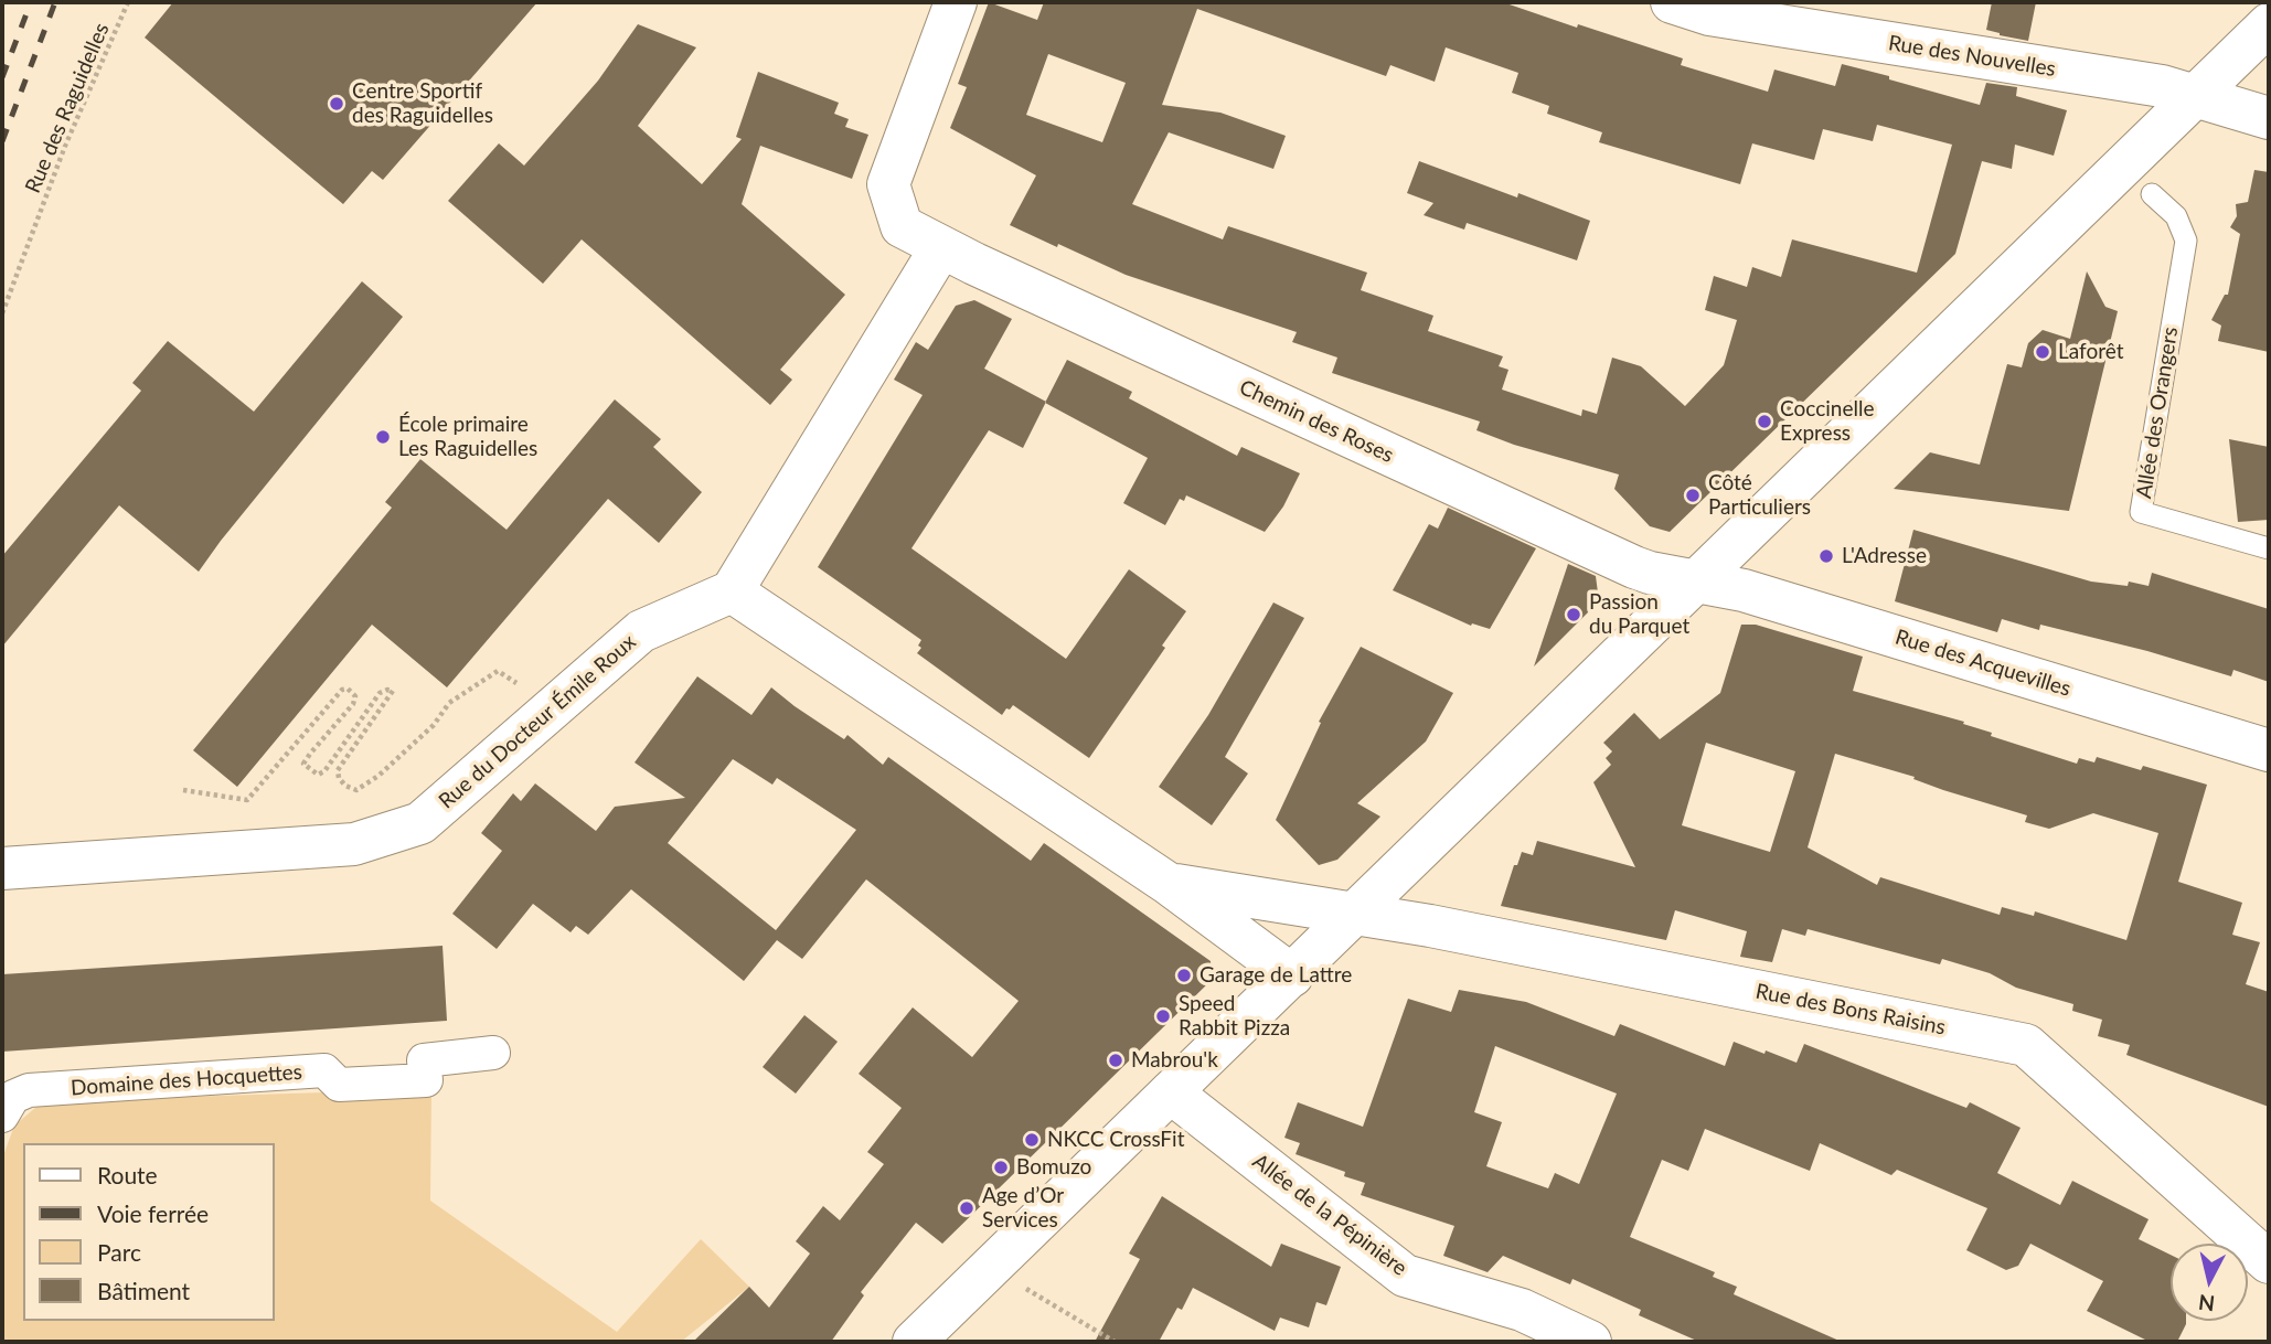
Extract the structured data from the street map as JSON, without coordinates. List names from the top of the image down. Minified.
{"streets":{"street":["Rue des Nouvelles","Chemin des Roses","Rue des Acquevilles","Rue du Docteur Émile Roux","Rue des Bons Raisins","Domaine des Hocquettes","Allée de la Pépinière"],"lane":["Allée des Orangers"],"path":["Rue des Raguidelles"]},"crossings":[["Chemin des Roses","Rue des Acquevilles"]],"places":["Centre Sportif des Raguidelles","Laforêt","Coccinelle Express","École primaire Les Raguidelles","Côté Particuliers","L'Adresse","Passion du Parquet","Garage de Lattre","Speed Rabbit Pizza","Mabrou'k","NKCC CrossFit","Bomuzo","Age d’Or Services"],"legend":["Route","Voie ferrée","Parc","Bâtiment"],"north":"bottom"}
